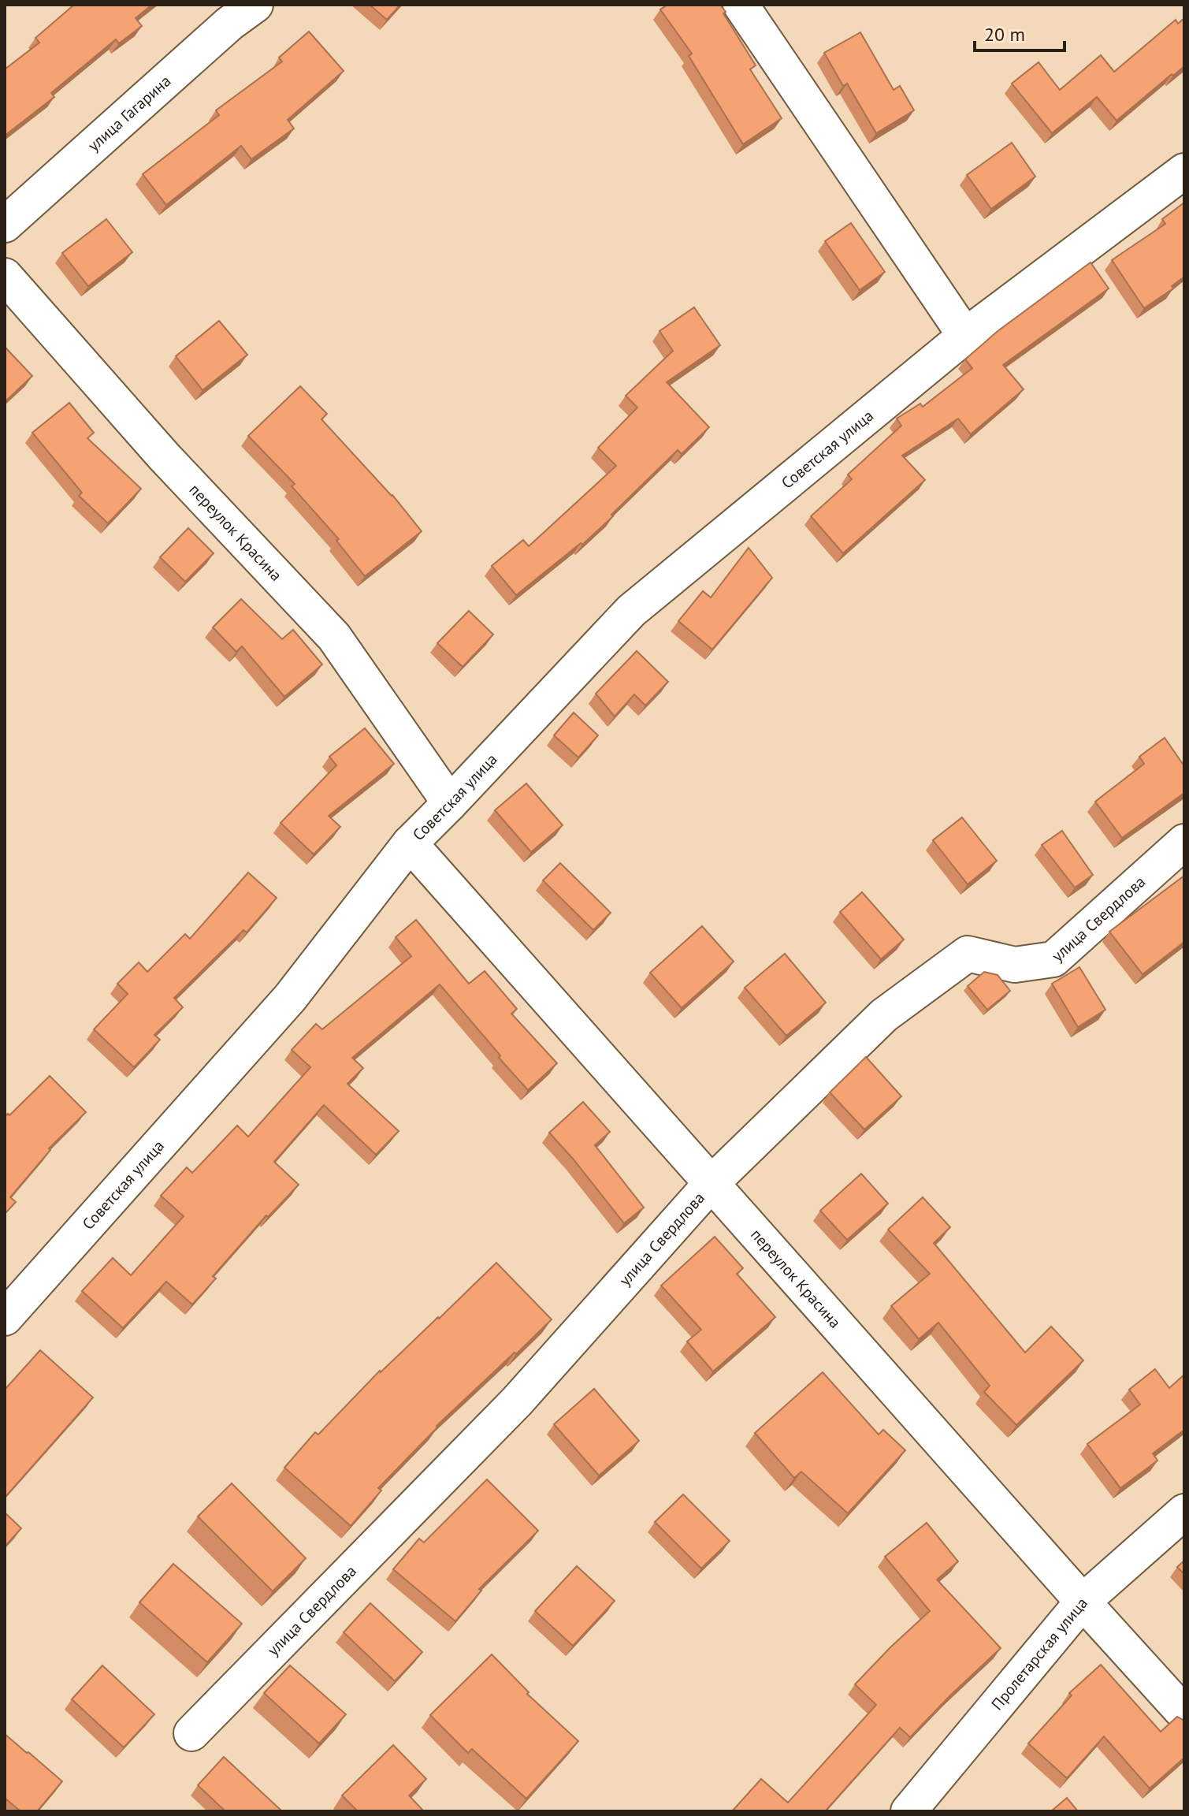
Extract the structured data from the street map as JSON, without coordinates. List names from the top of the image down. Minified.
{"streets":{"street":["улица Гагарина","Советская улица","переулок Красина","улица Свердлова","Пролетарская улица"]},"crossings":[["Советская улица","переулок Красина"],["переулок Красина","улица Свердлова"],["переулок Красина","Пролетарская улица"]],"scale_bar":"20 m"}
